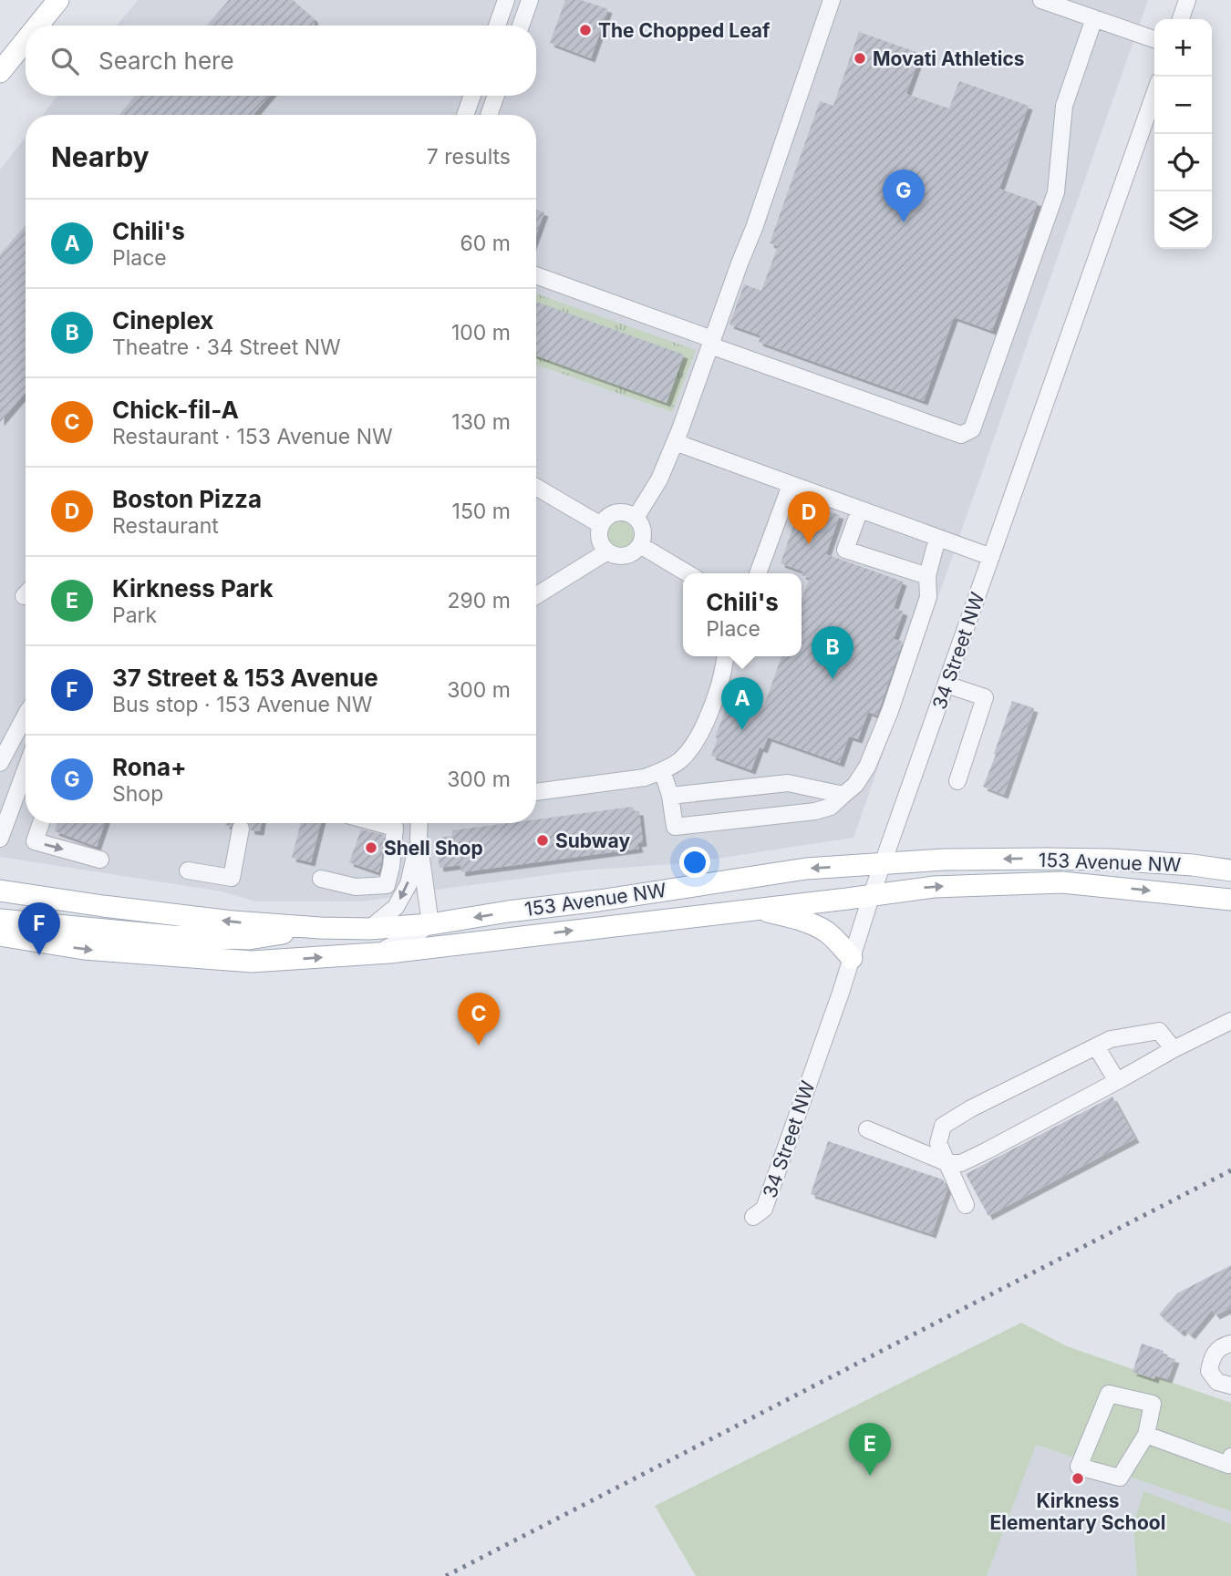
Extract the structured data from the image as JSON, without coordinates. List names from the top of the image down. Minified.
{"streets":{"main road":["153 Avenue NW"],"street":["34 Street NW"]},"crossings":[["34 Street NW","153 Avenue NW"]],"places":["The Chopped Leaf","Movati Athletics","Subway","Shell Shop","Kirkness Elementary School"],"page":{"map_buttons":["+","−"],"search":"Search here","heading":["Nearby","7 results"],"pins":["G","D","B","A","F","C","E"],"list":[{"mark":"A","name":"Chili's","note":"Place","value":"60 m"},{"mark":"B","name":"Cineplex","note":"Theatre · 34 Street NW","value":"100 m"},{"mark":"C","name":"Chick-fil-A","note":"Restaurant · 153 Avenue NW","value":"130 m"},{"mark":"D","name":"Boston Pizza","note":"Restaurant","value":"150 m"},{"mark":"E","name":"Kirkness Park","note":"Park","value":"290 m"},{"mark":"F","name":"37 Street & 153 Avenue","note":"Bus stop · 153 Avenue NW","value":"300 m"},{"mark":"G","name":"Rona+","note":"Shop","value":"300 m"}],"popup":["Chili's","Place"]}}
